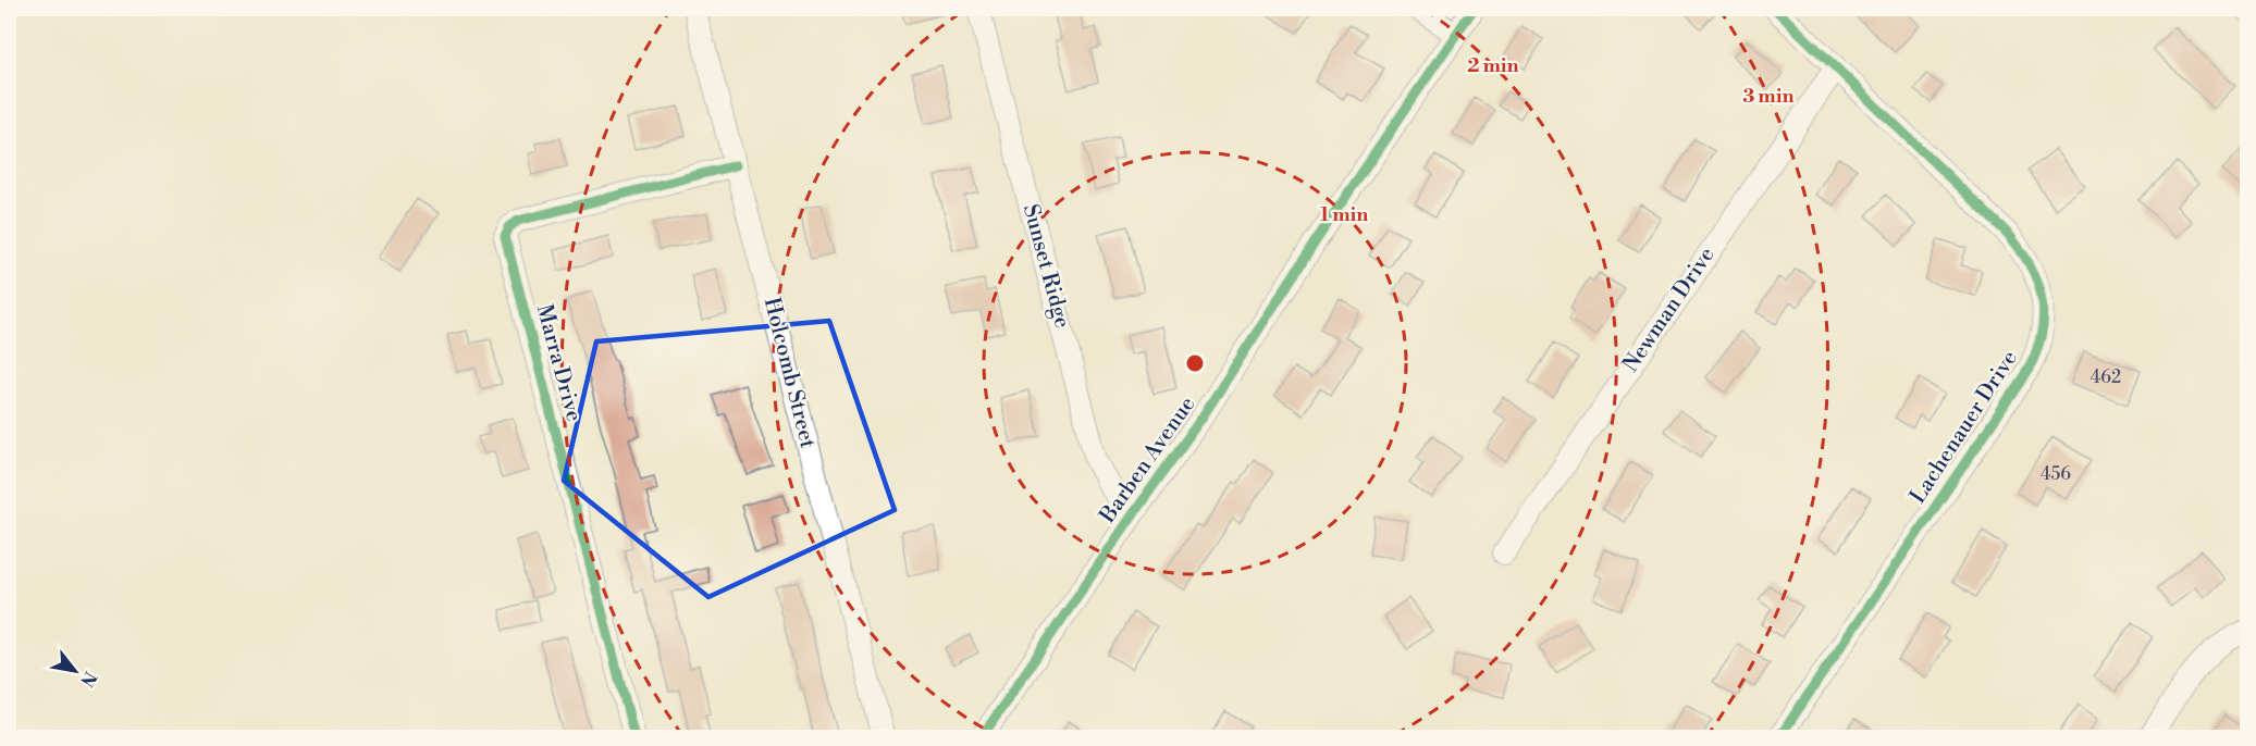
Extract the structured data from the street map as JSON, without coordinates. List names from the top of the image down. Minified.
{"streets":{"street":["Sunset Ridge","Newman Drive","Marra Drive","Holcomb Street","Lachenauer Drive","Barben Avenue"]},"crossings":[["Sunset Ridge","Barben Avenue"],["Newman Drive","Lachenauer Drive"],["Marra Drive","Holcomb Street"]],"house_numbers":["462","456"],"north":"bottom right","rings":["2 min","3 min","1 min"]}
